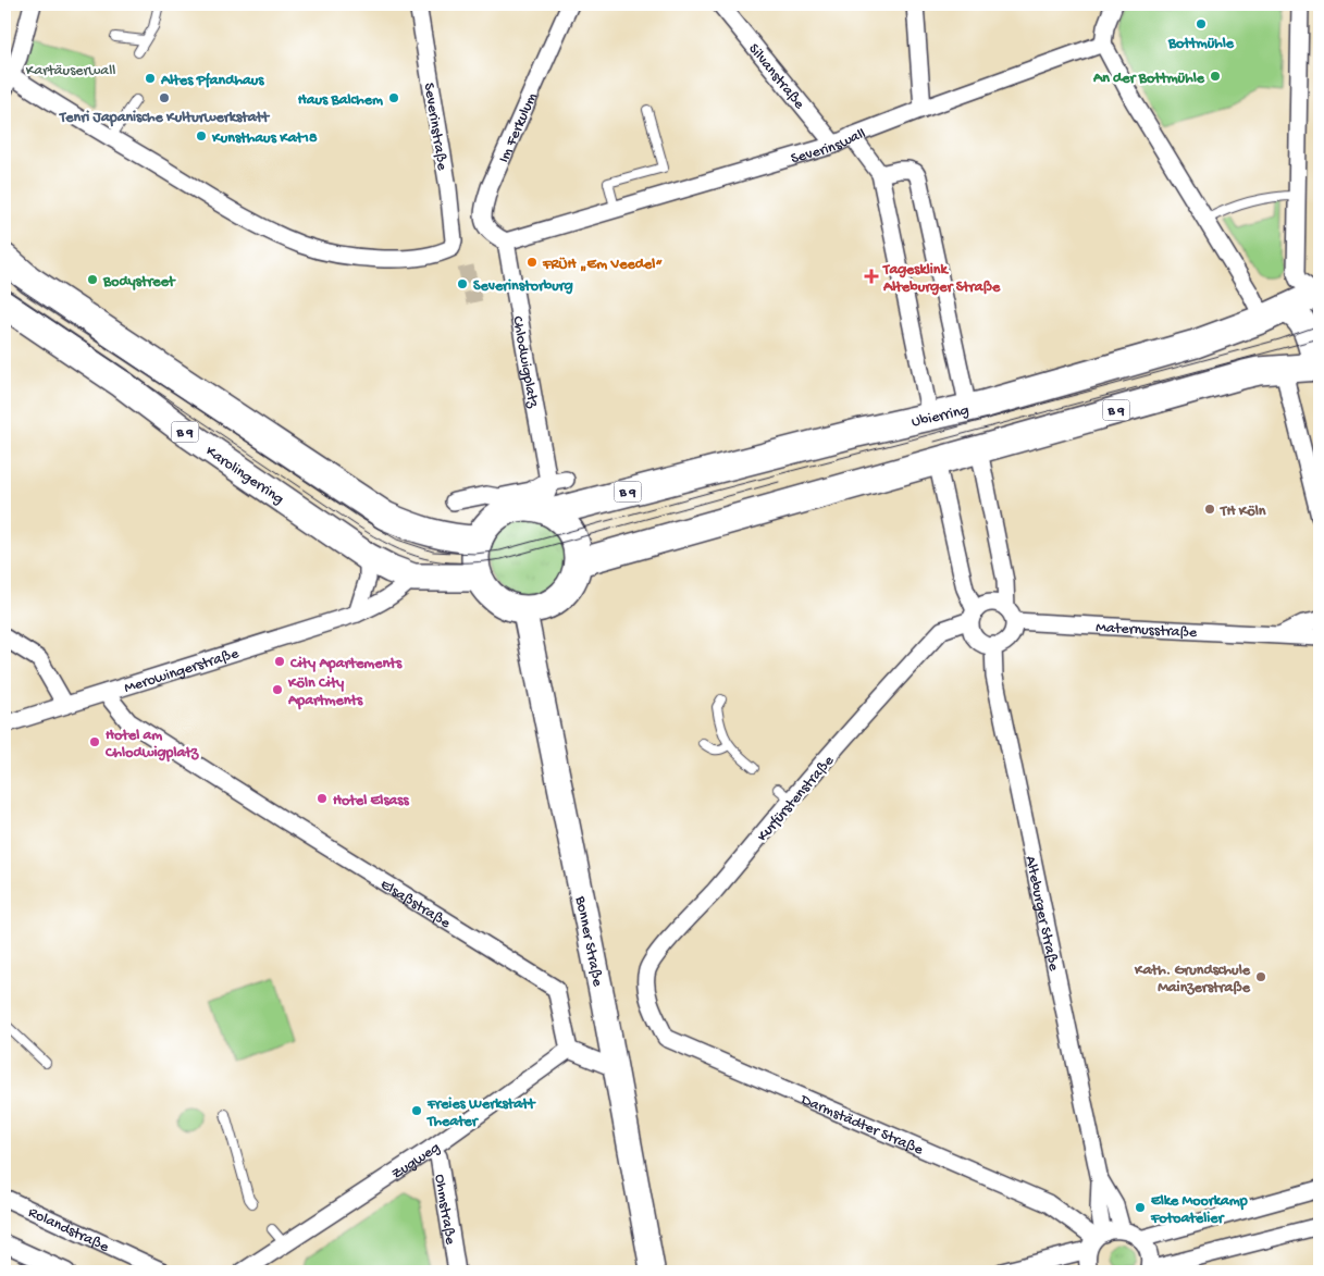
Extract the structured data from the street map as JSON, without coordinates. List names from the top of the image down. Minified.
{"streets":{"main road":["B 9","Ubierring","Karolingerring","Bonner Straße"],"street":["Silvanstraße","Severinstraße","Im Ferkulum","Severinswall","Chlodwigplatz","Maternusstraße","Merowingerstraße","Kurfürstenstraße","Elsaßstraße","Alteburger Straße","Darmstädter Straße","Zugweg","Ohmstraße","Rolandstraße"]},"crossings":[["Silvanstraße","Severinswall"],["Im Ferkulum","Severinswall"],["Im Ferkulum","Chlodwigplatz"],["Severinswall","Chlodwigplatz"],["Chlodwigplatz","B 9"],["Chlodwigplatz","Ubierring"],["Chlodwigplatz","Karolingerring"],["Chlodwigplatz","Bonner Straße"],["B 9","Ubierring"],["B 9","Karolingerring"],["B 9","Bonner Straße"],["Ubierring","Karolingerring"],["Ubierring","Bonner Straße"],["Karolingerring","Merowingerstraße"],["Karolingerring","Bonner Straße"],["Maternusstraße","Kurfürstenstraße"],["Maternusstraße","Alteburger Straße"],["Merowingerstraße","Elsaßstraße"],["Kurfürstenstraße","Alteburger Straße"],["Kurfürstenstraße","Darmstädter Straße"],["Elsaßstraße","Zugweg"],["Alteburger Straße","Darmstädter Straße"],["Zugweg","Ohmstraße"]],"parks":["Kartäuserwall"],"places":{"other":["Bottmühle","An der Bottmühle","Altes Pfandhaus","Tenri Japanische Kulturwerkstatt","Haus Balchem","Kunsthaus Kat18","FRÜH „Em Veedel“","Bodystreet","Severinstorburg","TH Köln","City Apartements","Köln City Apartments","Hotel am Chlodwigplatz","Hotel Elsass","Kath. Grundschule Mainzerstraße","Freies Werkstatt Theater","Elke Moorkamp Fotoatelier"],"health":["Tagesklink Alteburger Straße"]}}
